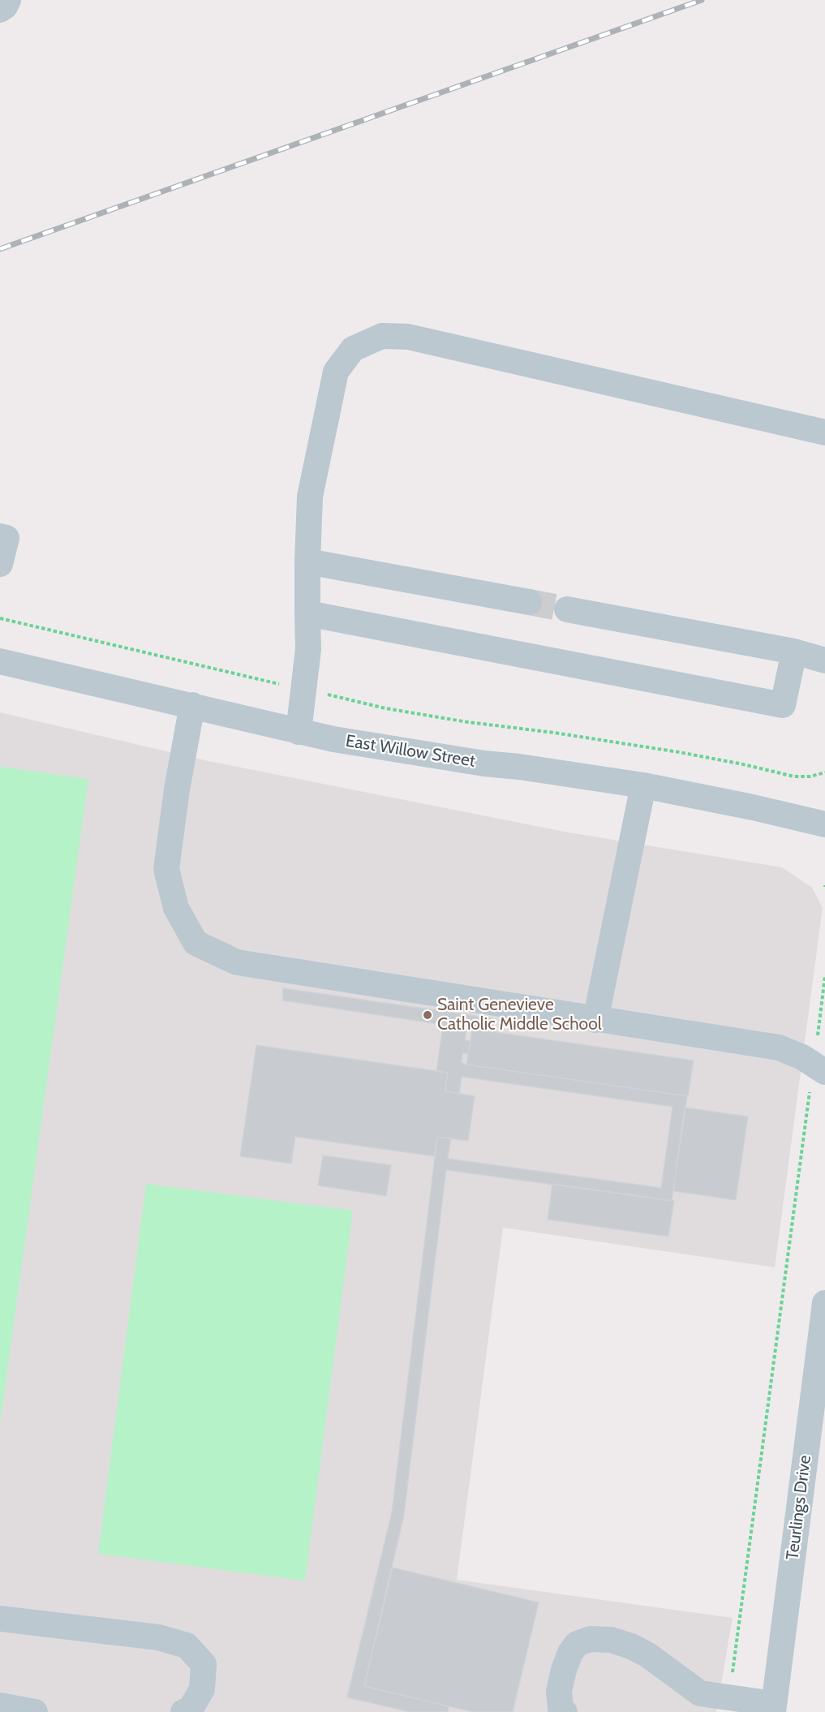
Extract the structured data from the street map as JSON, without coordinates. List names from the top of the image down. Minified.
{"streets":{"street":["East Willow Street","Teurlings Drive"]},"places":["Saint Genevieve Catholic Middle School"]}
